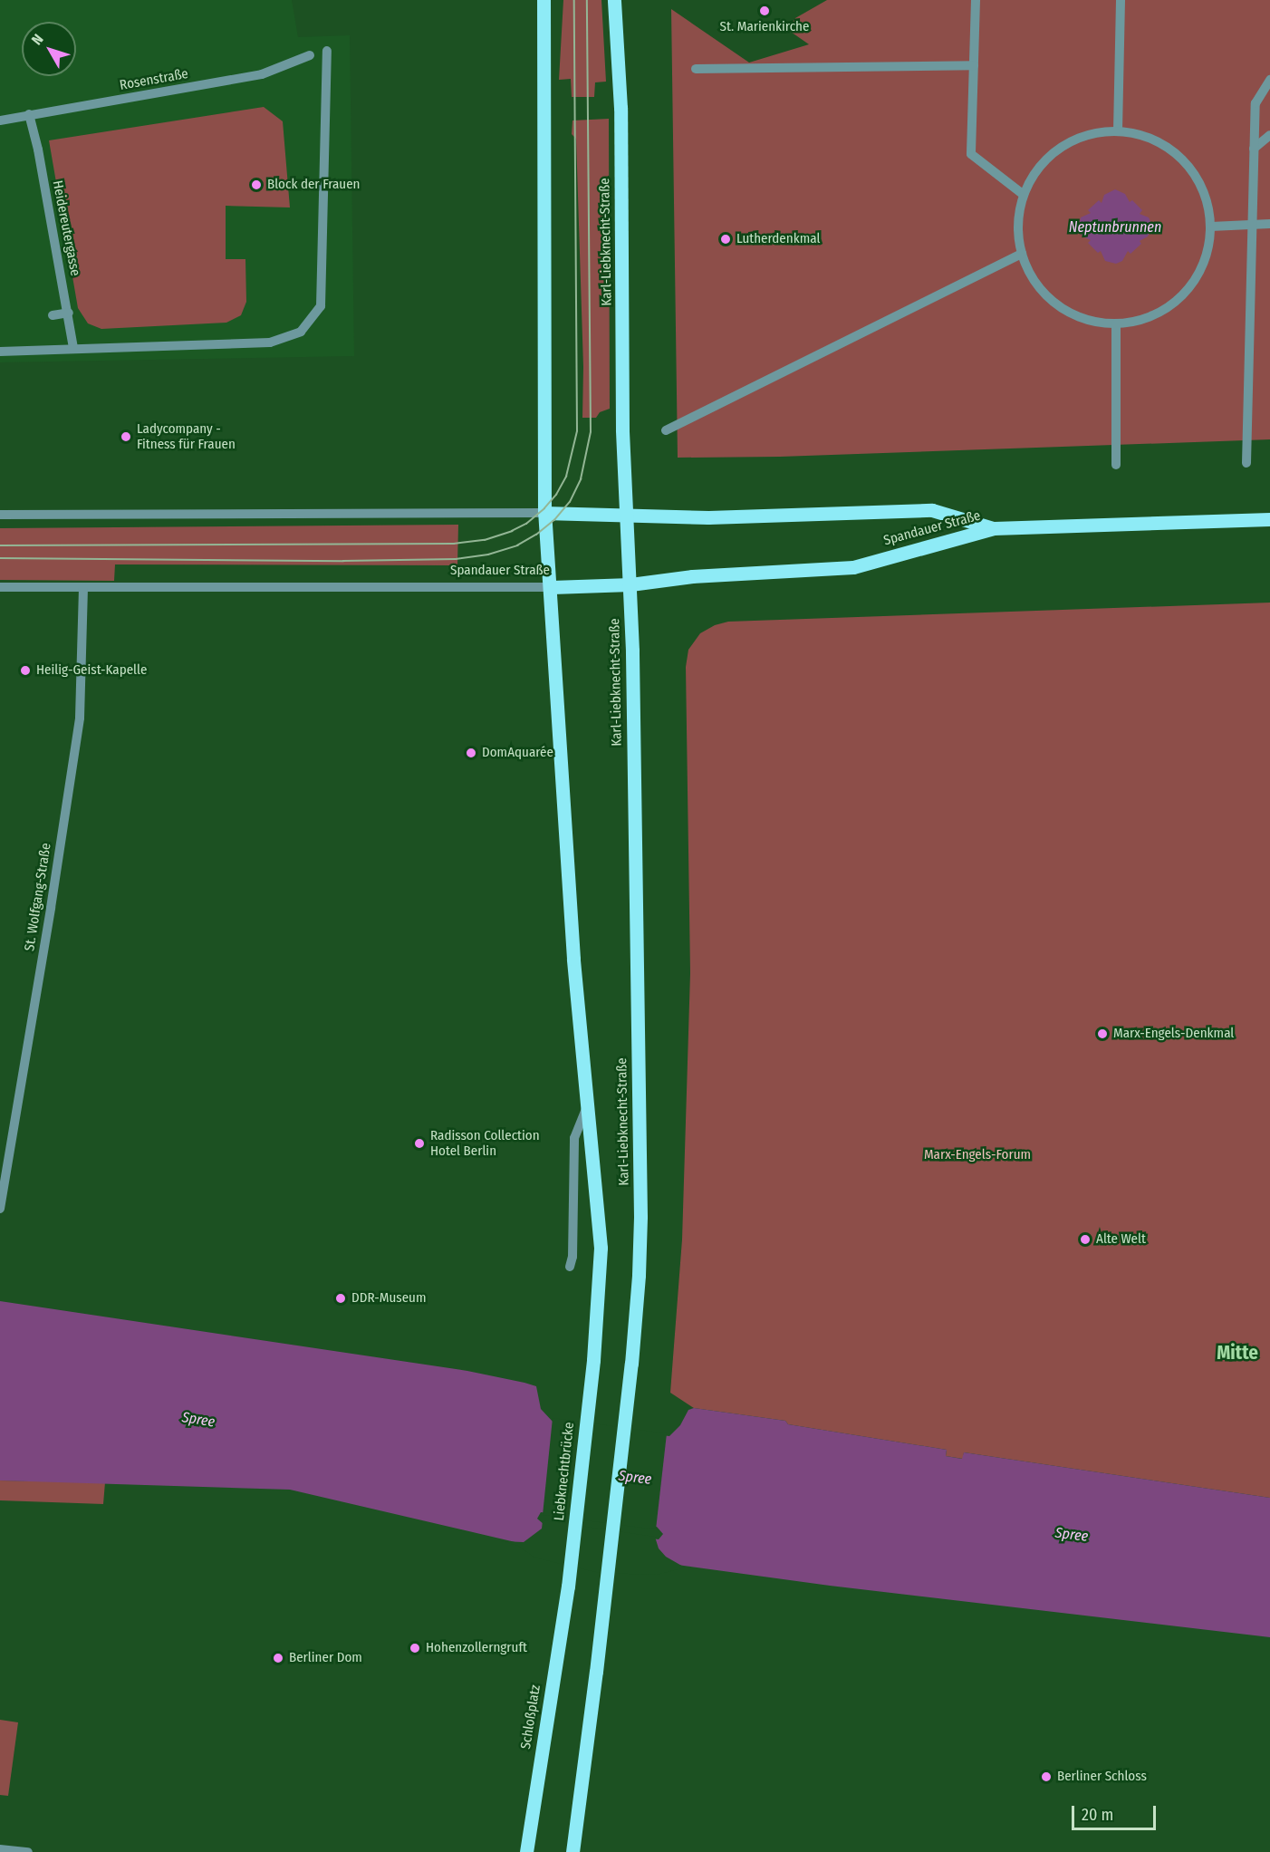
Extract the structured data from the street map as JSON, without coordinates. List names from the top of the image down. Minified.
{"streets":{"main road":["Karl-Liebknecht-Straße","Spandauer Straße","Liebknechtbrücke","Schloßplatz"],"street":["Rosenstraße","Heidereutergasse","St. Wolfgang-Straße"]},"crossings":[["Rosenstraße","Heidereutergasse"],["Karl-Liebknecht-Straße","Spandauer Straße"],["Karl-Liebknecht-Straße","Liebknechtbrücke"],["Spandauer Straße","St. Wolfgang-Straße"],["Liebknechtbrücke","Schloßplatz"]],"districts":["Mitte"],"water":["Neptunbrunnen","Spree"],"parks":["Marx-Engels-Forum"],"places":["St. Marienkirche","Block der Frauen","Lutherdenkmal","Ladycompany - Fitness für Frauen","Heilig-Geist-Kapelle","DomAquarée","Marx-Engels-Denkmal","Radisson Collection Hotel Berlin","Alte Welt","DDR-Museum","Hohenzollerngruft","Berliner Dom","Berliner Schloss"],"scale_bar":"20 m","north":"top left"}
